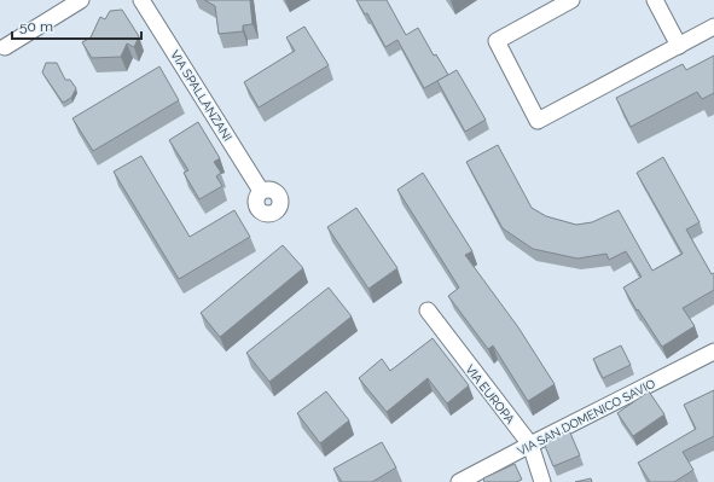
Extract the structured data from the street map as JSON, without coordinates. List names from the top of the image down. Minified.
{"streets":{"street":["VIA SPALLANZANI","VIA EUROPA","VIA SAN DOMENICO SAVIO"]},"crossings":[["VIA EUROPA","VIA SAN DOMENICO SAVIO"]],"scale_bar":"50 m"}
